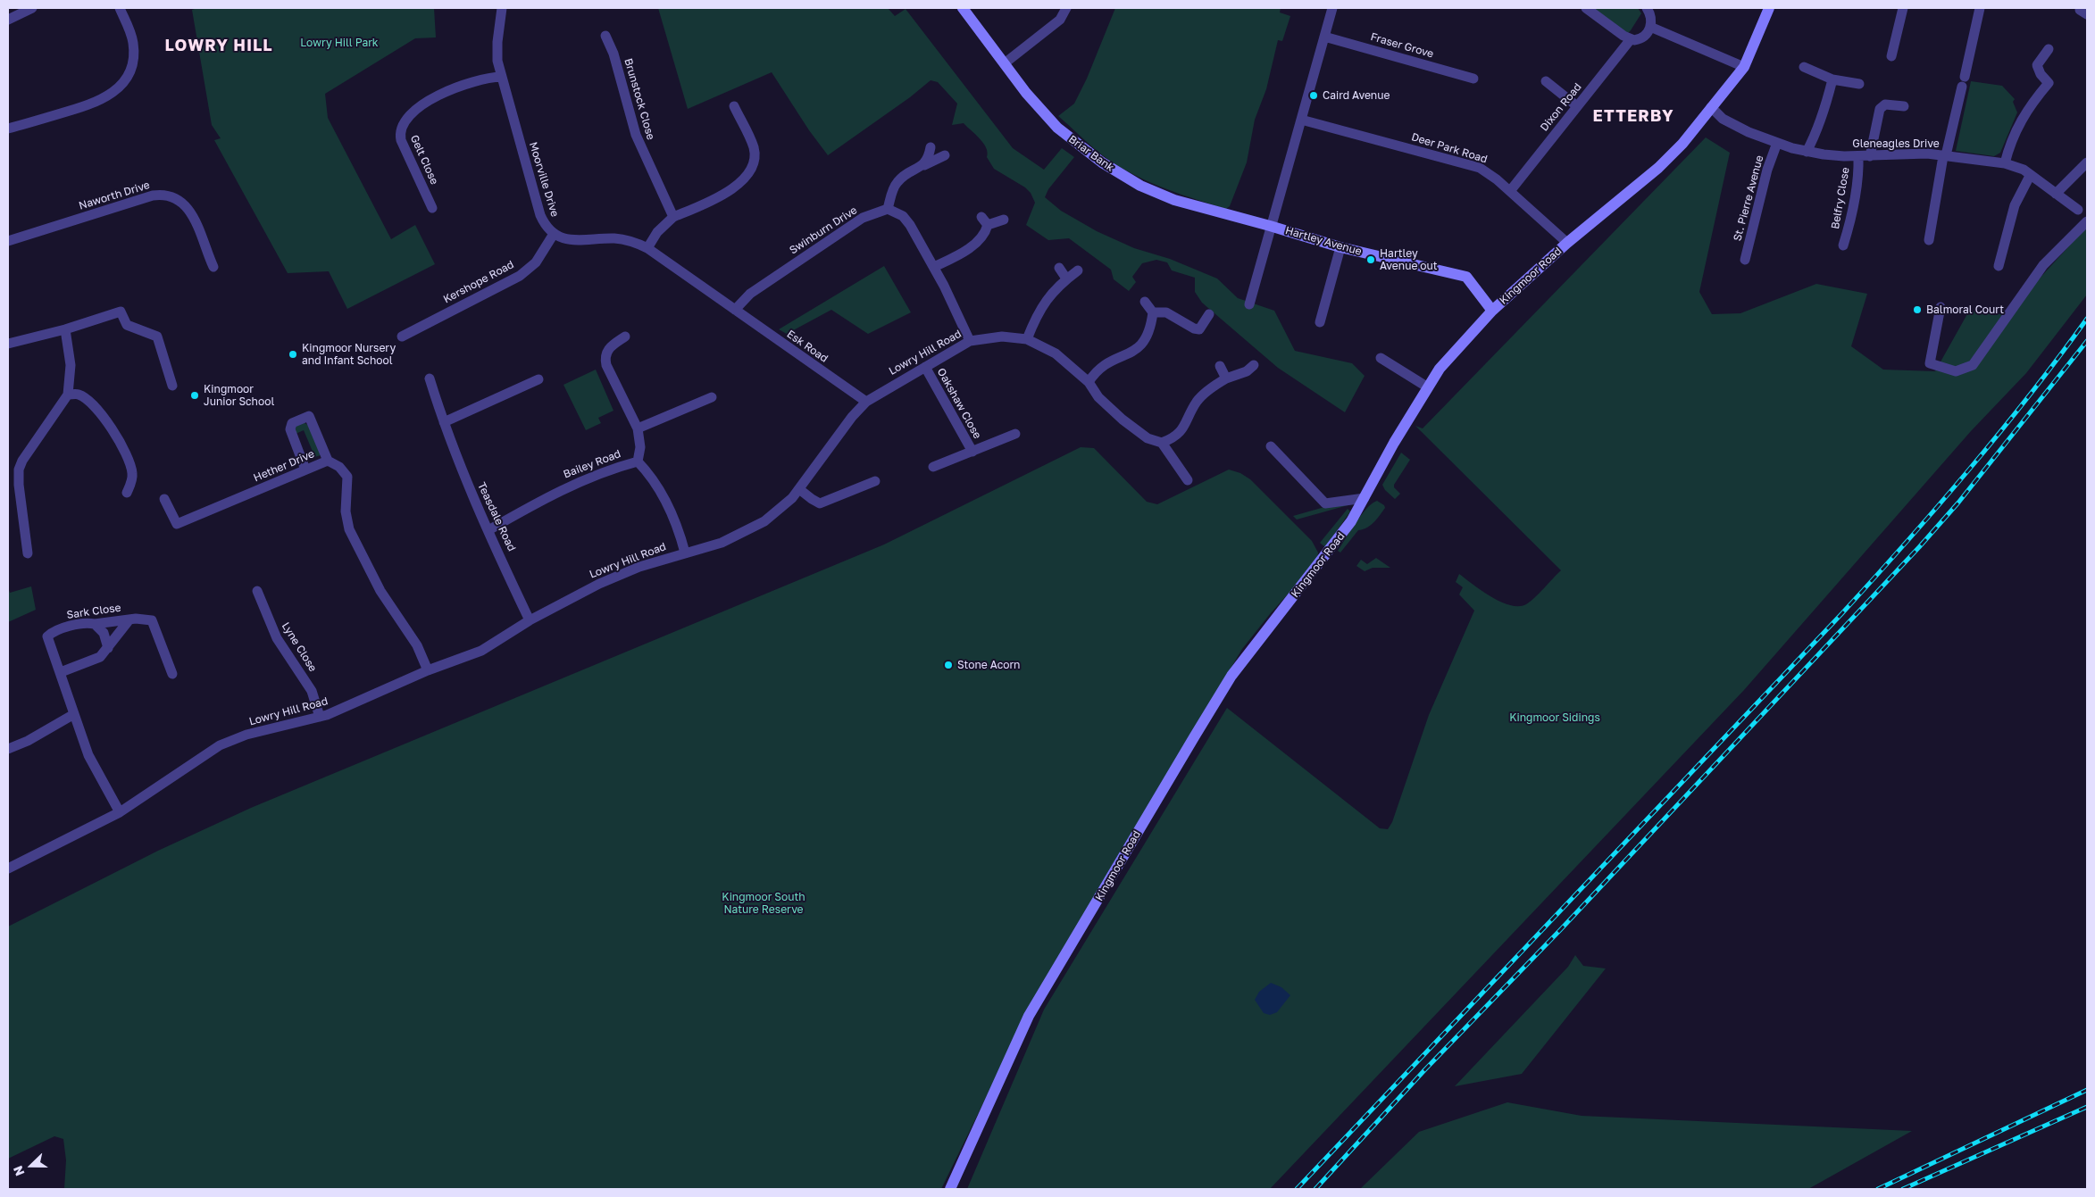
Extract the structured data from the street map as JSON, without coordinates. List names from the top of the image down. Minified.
{"streets":{"street":["Fraser Grove","Brunstock Close","Dixon Road","Gleneagles Drive","Deer Park Road","Briar Bank","Gelt Close","Moorville Drive","Naworth Drive","St. Pierre Avenue","Belfry Close","Swinburn Drive","Hartley Avenue","Kingmoor Road","Kershope Road","Esk Road","Lowry Hill Road","Oakshaw Close","Bailey Road","Hether Drive","Teasdale Road","Sark Close","Lyne Close"]},"crossings":[["Dixon Road","Deer Park Road"],["Gleneagles Drive","St. Pierre Avenue"],["Gleneagles Drive","Belfry Close"],["Gleneagles Drive","Kingmoor Road"],["Deer Park Road","Kingmoor Road"],["Briar Bank","Hartley Avenue"],["Gelt Close","Moorville Drive"],["Moorville Drive","Swinburn Drive"],["Moorville Drive","Kershope Road"],["Moorville Drive","Esk Road"],["Swinburn Drive","Esk Road"],["Hartley Avenue","Kingmoor Road"],["Esk Road","Lowry Hill Road"],["Lowry Hill Road","Oakshaw Close"],["Lowry Hill Road","Bailey Road"],["Lowry Hill Road","Hether Drive"],["Lowry Hill Road","Teasdale Road"],["Lowry Hill Road","Sark Close"],["Lowry Hill Road","Lyne Close"],["Bailey Road","Teasdale Road"]],"districts":["LOWRY HILL","ETTERBY"],"parks":["Lowry Hill Park","Kingmoor Sidings","Kingmoor South Nature Reserve"],"places":["Caird Avenue","Hartley Avenue out","Balmoral Court","Kingmoor Nursery and Infant School","Kingmoor Junior School","Stone Acorn"],"north":"left"}
